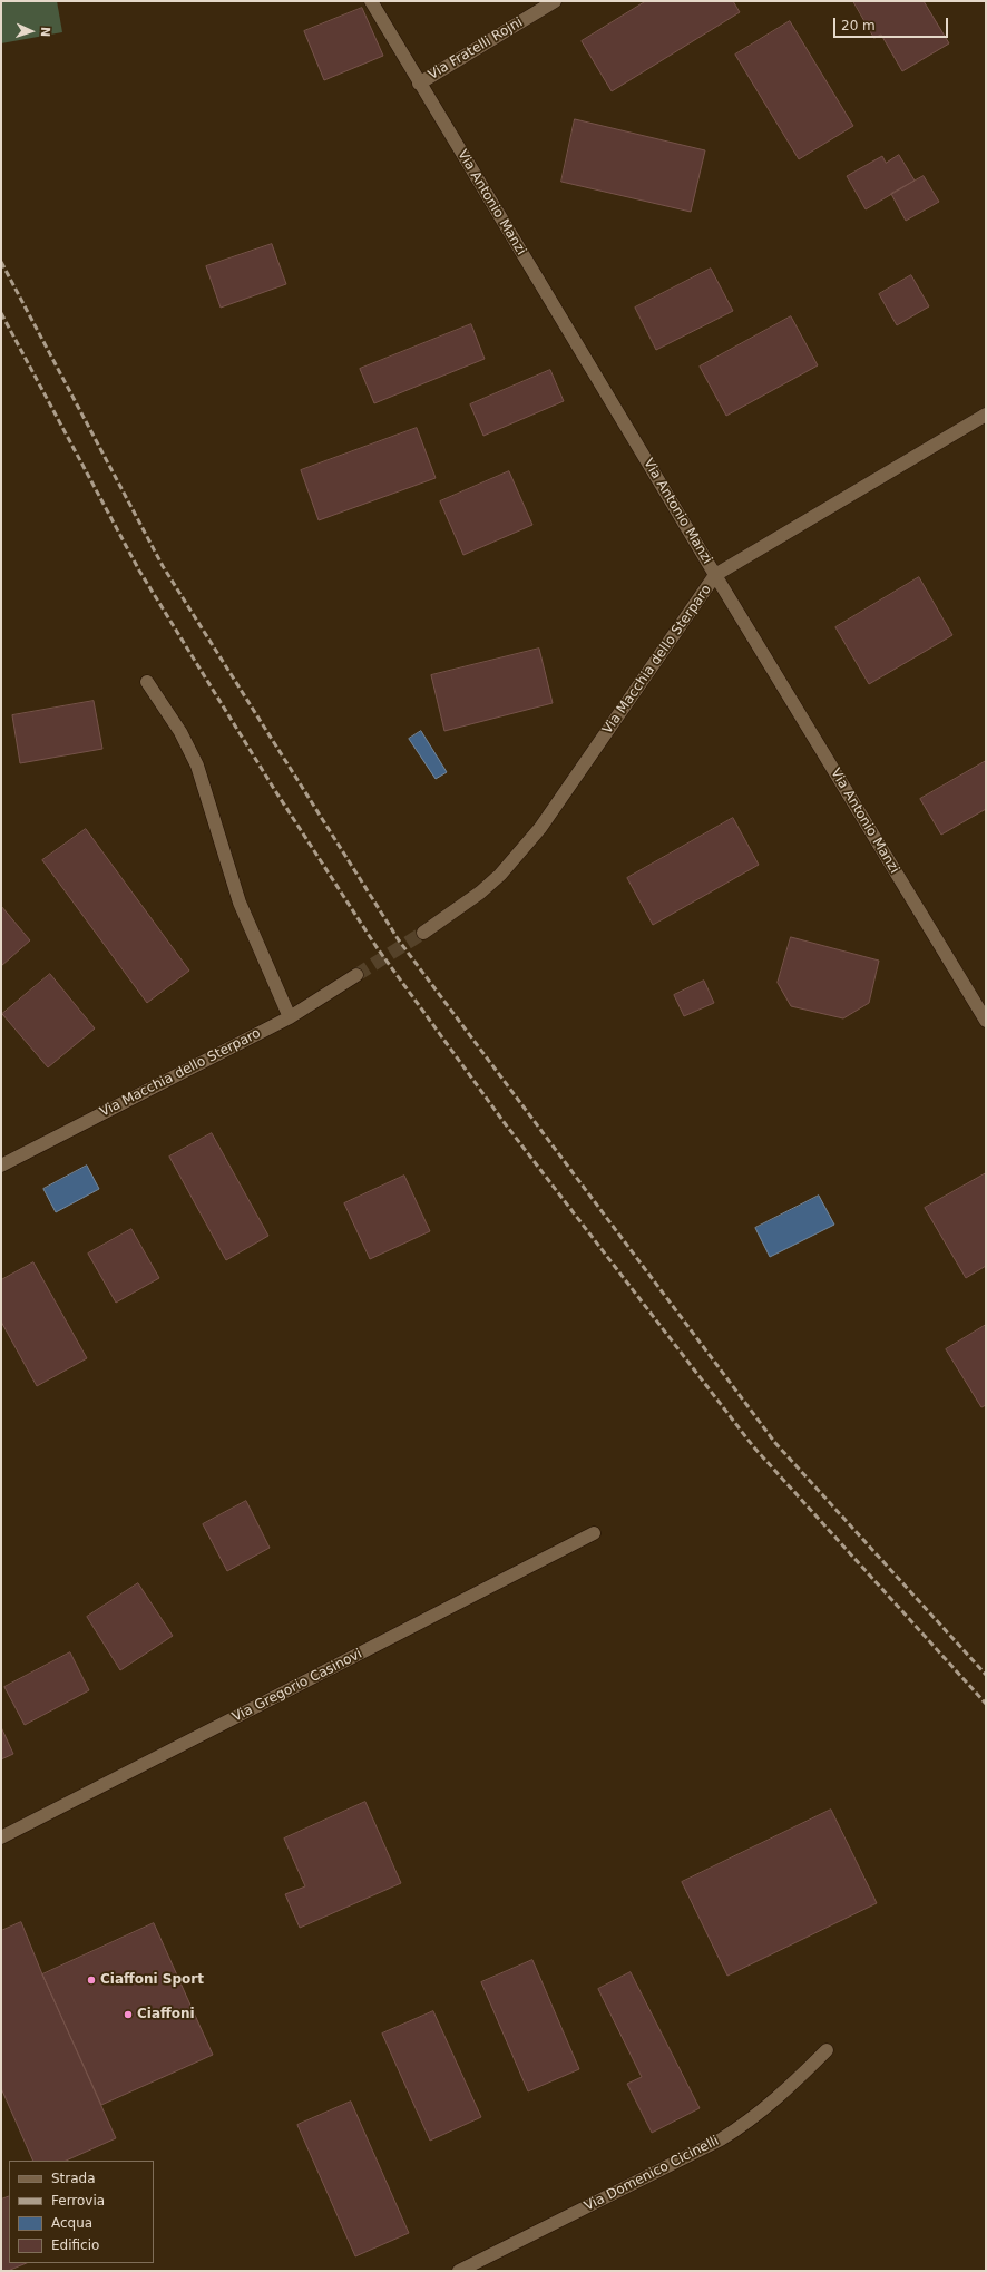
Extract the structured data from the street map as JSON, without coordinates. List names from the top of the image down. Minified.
{"streets":{"street":["Via Fratelli Rojni","Via Antonio Manzi","Via Macchia dello Sterparo","Via Gregorio Casinovi","Via Domenico Cicinelli"]},"crossings":[["Via Fratelli Rojni","Via Antonio Manzi"],["Via Antonio Manzi","Via Macchia dello Sterparo"]],"places":["Ciaffoni Sport","Ciaffoni"],"legend":["Strada","Ferrovia","Acqua","Edificio"],"scale_bar":"20 m","north":"right"}
